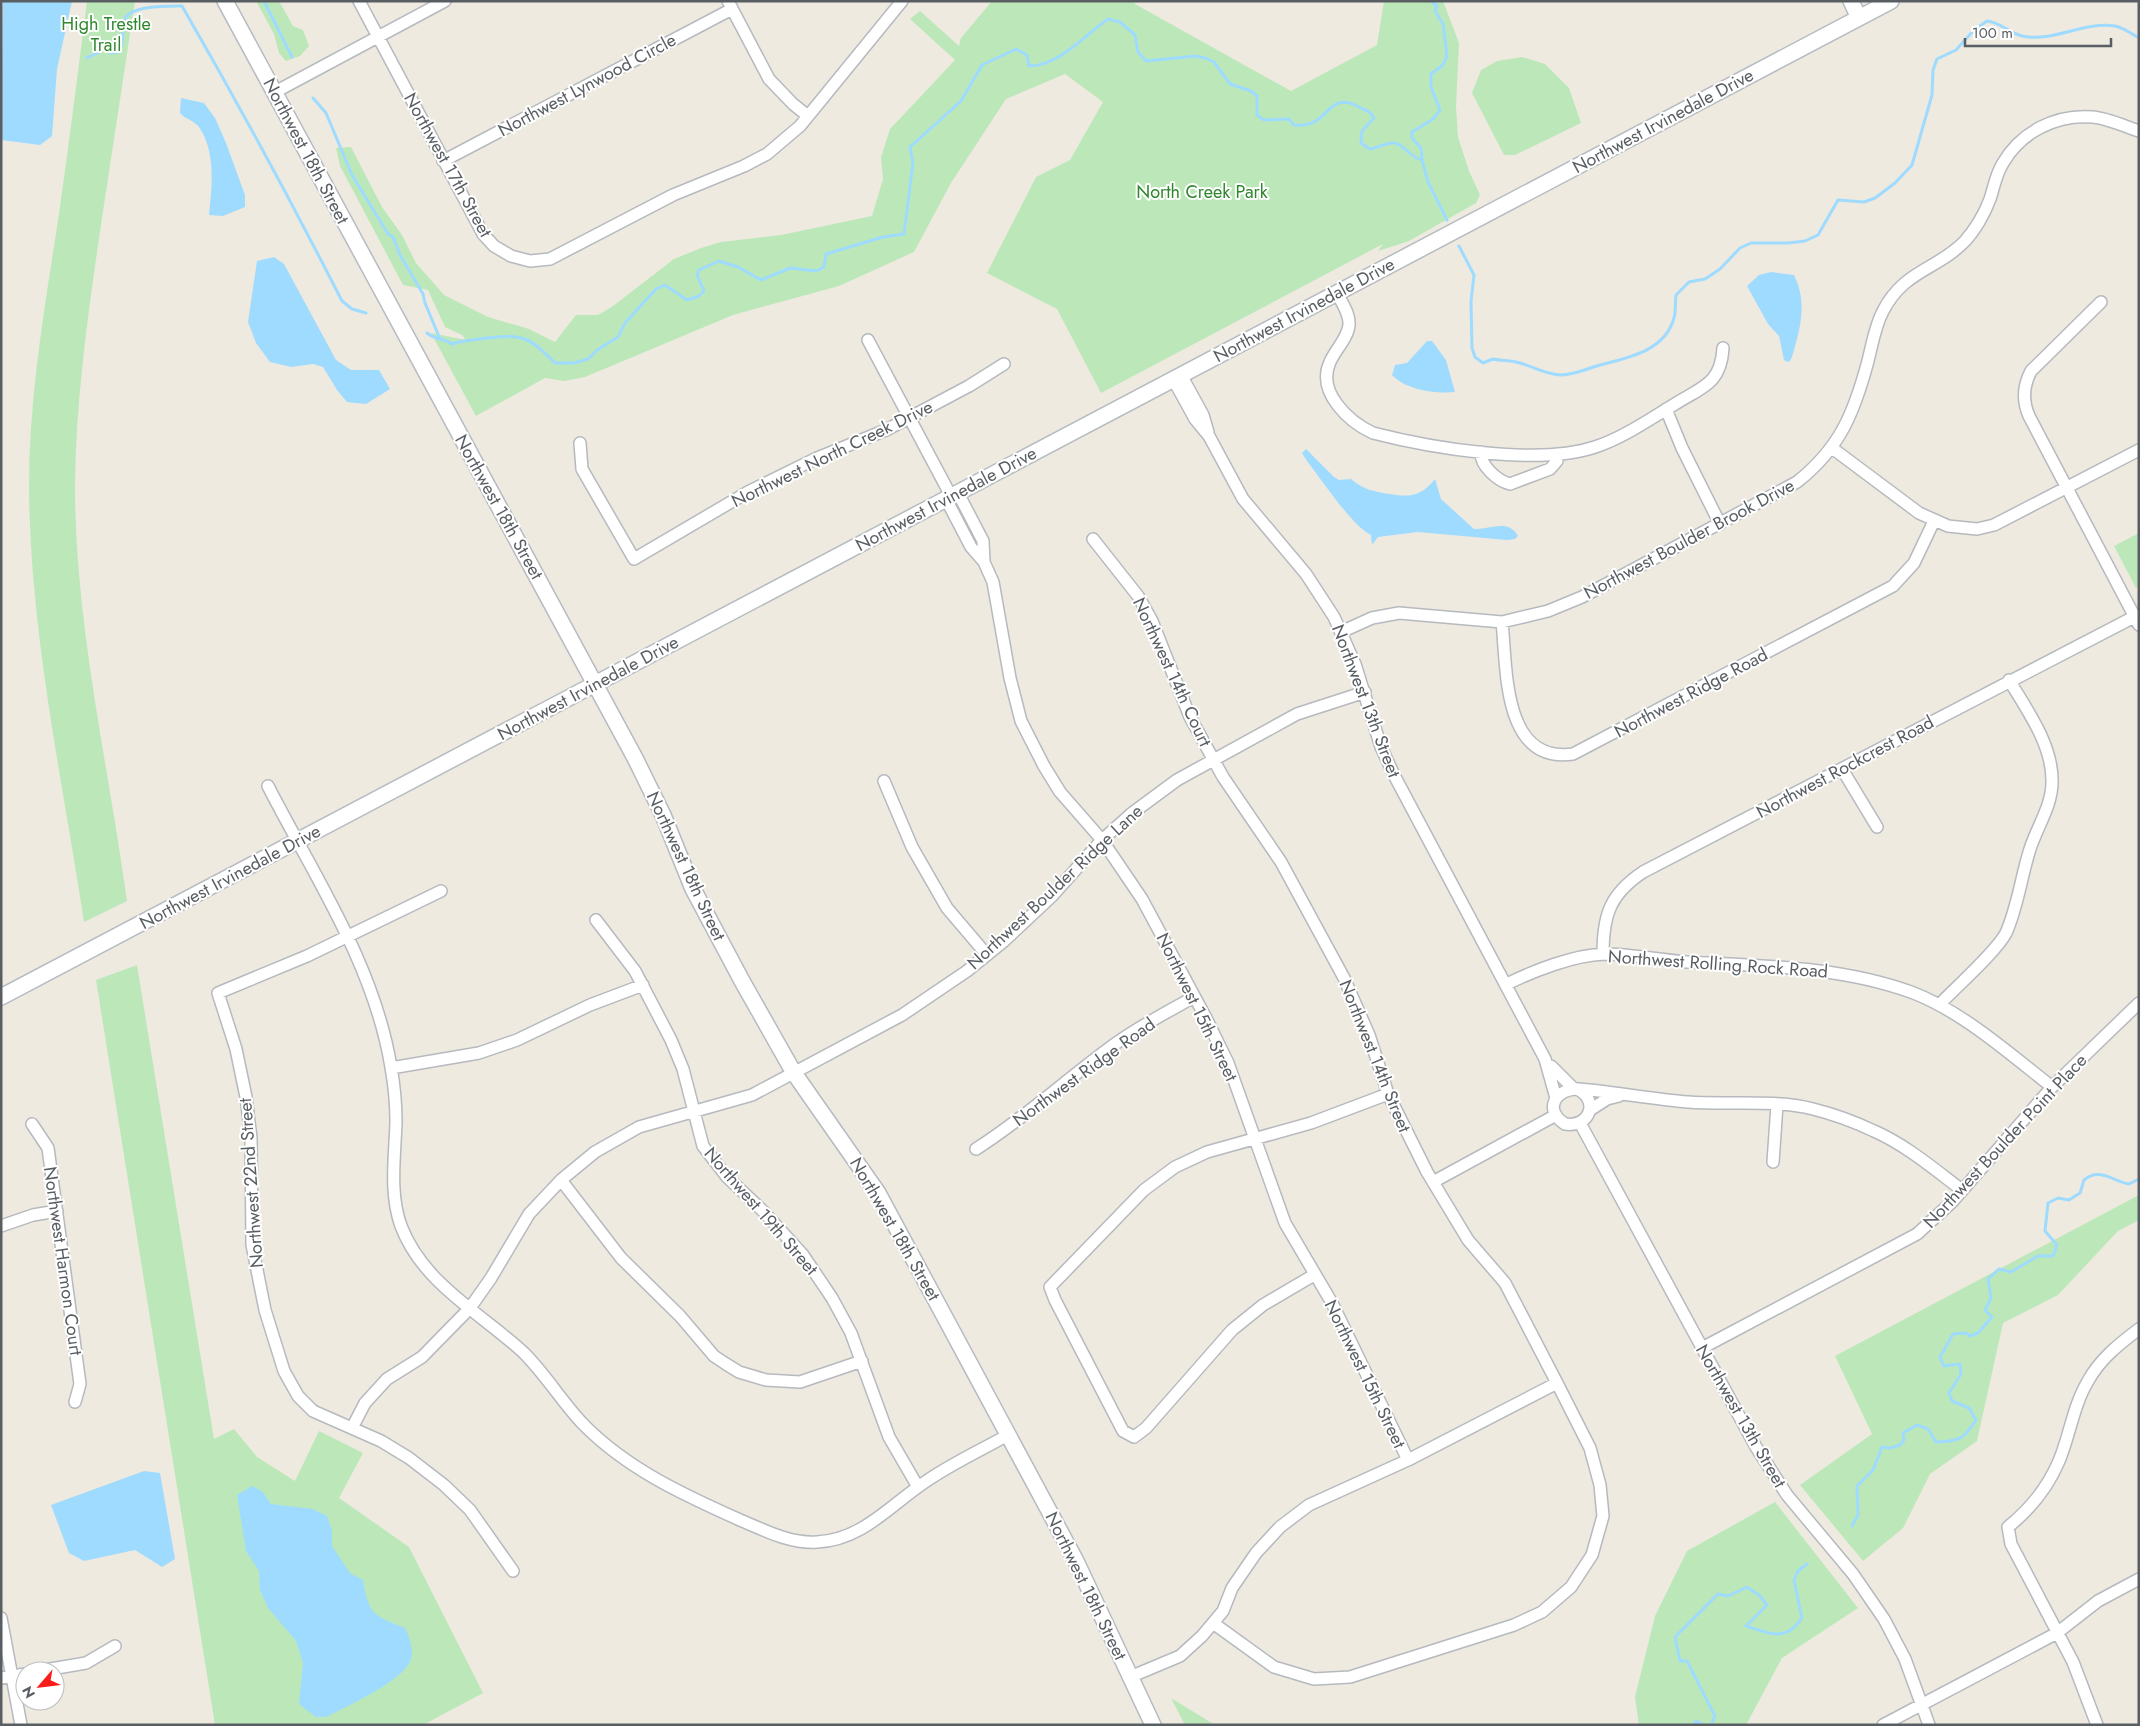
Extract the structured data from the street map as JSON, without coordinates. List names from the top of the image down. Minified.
{"streets":{"main road":["Northwest Irvinedale Drive","Northwest 18th Street"],"street":["Northwest Lynwood Circle","Northwest 17th Street","Northwest North Creek Drive","Northwest Boulder Brook Drive","Northwest 14th Court","Northwest Ridge Road","Northwest 13th Street","Northwest Rockcrest Road","Northwest Boulder Ridge Lane","Northwest Rolling Rock Road","Northwest 15th Street","Northwest 14th Street","Northwest Boulder Point Place","Northwest 22nd Street","Northwest 19th Street","Northwest Harmon Court"]},"crossings":[["Northwest Lynwood Circle","Northwest 17th Street"],["Northwest Irvinedale Drive","Northwest 18th Street"],["Northwest Irvinedale Drive","Northwest 13th Street"],["Northwest Irvinedale Drive","Northwest 15th Street"],["Northwest 18th Street","Northwest Boulder Ridge Lane"],["Northwest North Creek Drive","Northwest 15th Street"],["Northwest Boulder Brook Drive","Northwest Ridge Road"],["Northwest Boulder Brook Drive","Northwest 13th Street"],["Northwest 14th Court","Northwest Boulder Ridge Lane"],["Northwest 14th Court","Northwest 14th Street"],["Northwest Ridge Road","Northwest 15th Street"],["Northwest 13th Street","Northwest Boulder Ridge Lane"],["Northwest 13th Street","Northwest Rolling Rock Road"],["Northwest 13th Street","Northwest Boulder Point Place"],["Northwest Rockcrest Road","Northwest Rolling Rock Road"],["Northwest Boulder Ridge Lane","Northwest 15th Street"],["Northwest Boulder Ridge Lane","Northwest 14th Street"],["Northwest Boulder Ridge Lane","Northwest 22nd Street"],["Northwest Boulder Ridge Lane","Northwest 19th Street"],["Northwest Rolling Rock Road","Northwest Boulder Point Place"]],"parks":["High Trestle Trail","North Creek Park"],"scale_bar":"100 m","north":"bottom left"}
